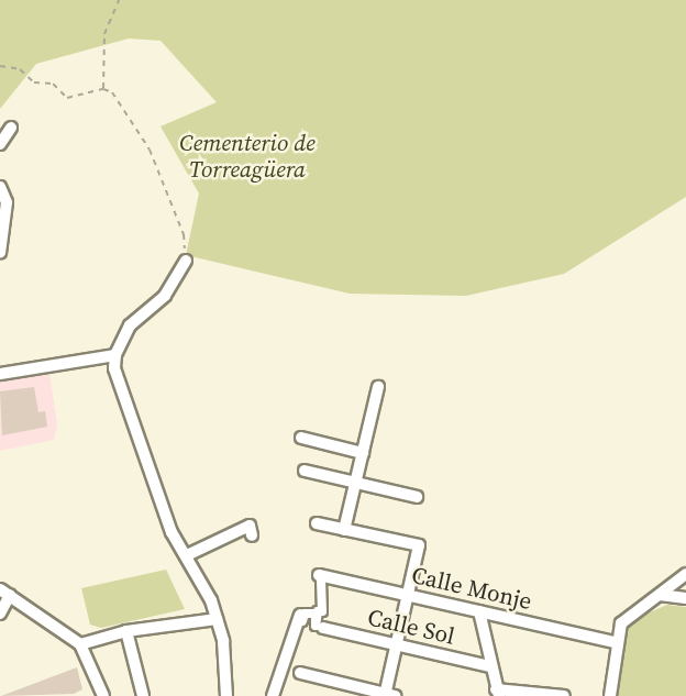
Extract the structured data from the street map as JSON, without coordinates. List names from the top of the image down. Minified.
{"streets":{"street":["Calle Monje","Calle Sol"]},"parks":["Cementerio de Torreagüera"]}
